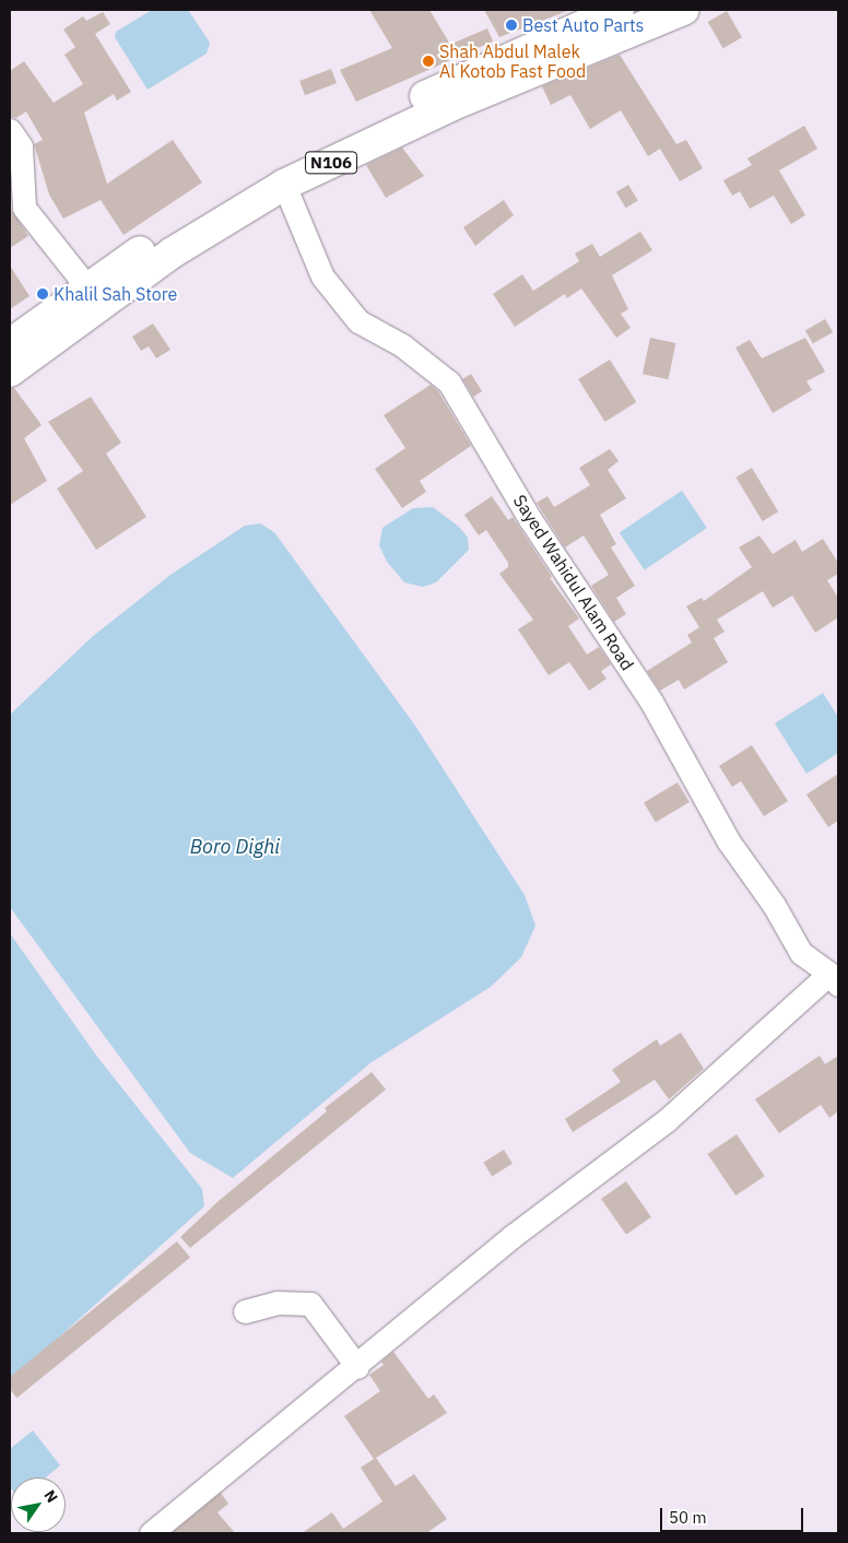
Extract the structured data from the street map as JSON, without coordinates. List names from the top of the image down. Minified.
{"streets":{"highway":["N106"],"street":["Sayed Wahidul Alam Road"]},"crossings":[["N106","Sayed Wahidul Alam Road"]],"water":["Boro Dighi"],"places":["Best Auto Parts","Shah Abdul Malek Al Kotob Fast Food","Khalil Sah Store"],"scale_bar":"50 m","north":"top right"}
